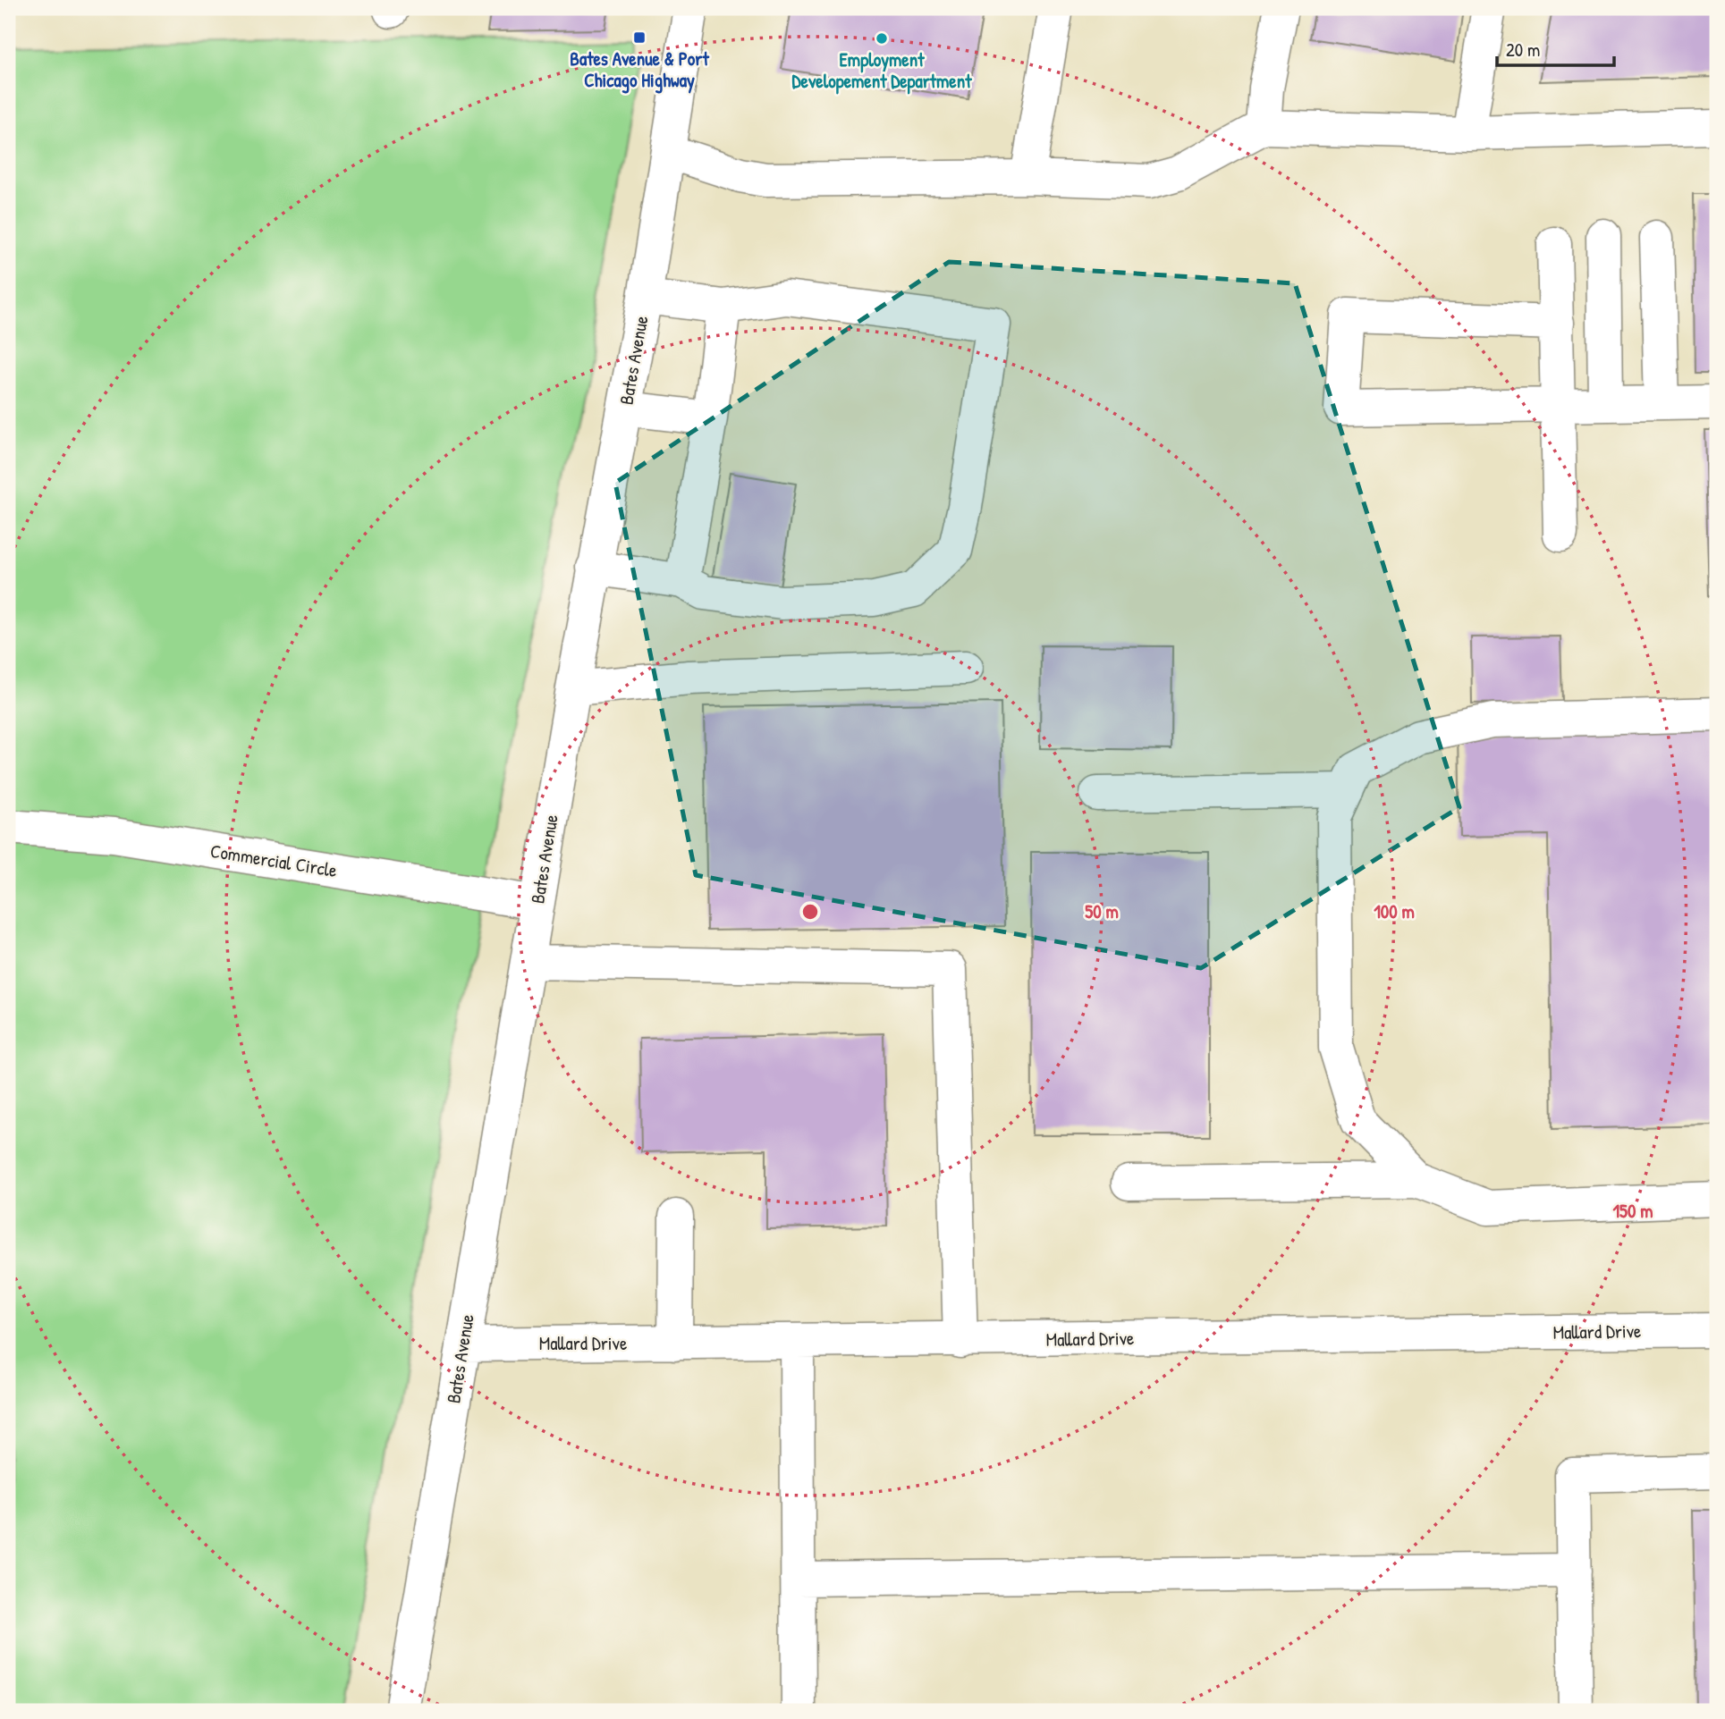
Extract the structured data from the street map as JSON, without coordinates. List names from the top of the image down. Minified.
{"streets":{"street":["Bates Avenue","Commercial Circle","Mallard Drive"]},"crossings":[["Bates Avenue","Commercial Circle"],["Bates Avenue","Mallard Drive"]],"places":{"transit":["Bates Avenue & Port Chicago Highway"],"other":["Employment Developement Department"]},"scale_bar":"20 m","rings":["50 m","100 m","150 m"]}
